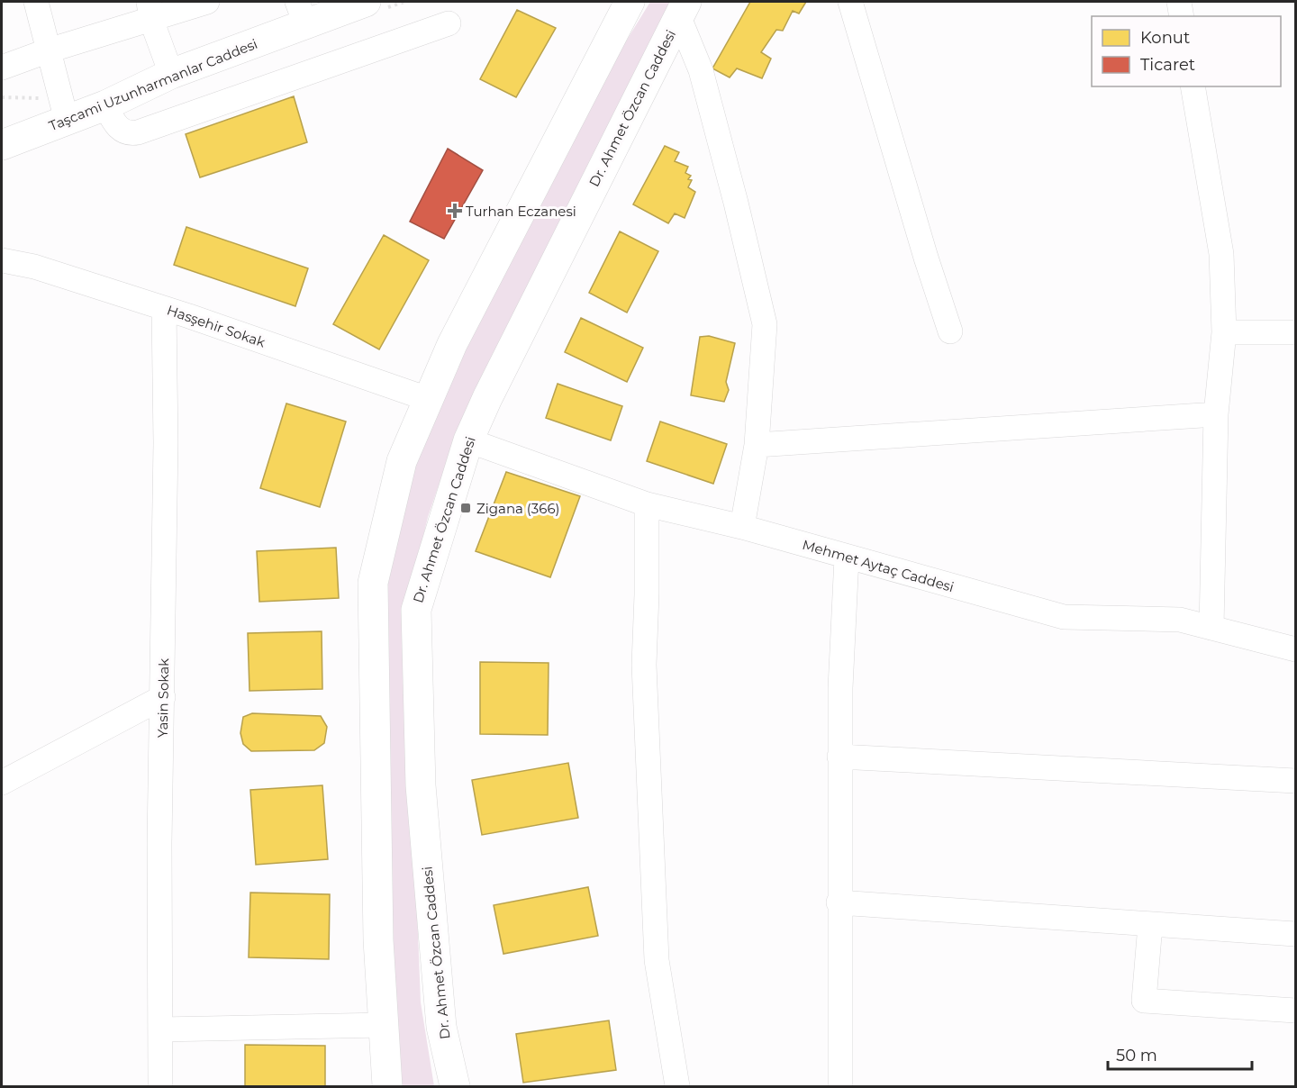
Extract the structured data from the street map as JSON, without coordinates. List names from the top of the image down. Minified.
{"streets":{"main road":["Taşcami Uzunharmanlar Caddesi","Dr. Ahmet Özcan Caddesi"],"street":["Hasşehir Sokak","Mehmet Aytaç Caddesi","Yasin Sokak"]},"crossings":[["Dr. Ahmet Özcan Caddesi","Mehmet Aytaç Caddesi"],["Hasşehir Sokak","Yasin Sokak"]],"places":{"health":["Turhan Eczanesi"],"transit":["Zigana (366)"]},"legend":["Konut","Ticaret"],"scale_bar":"50 m"}
